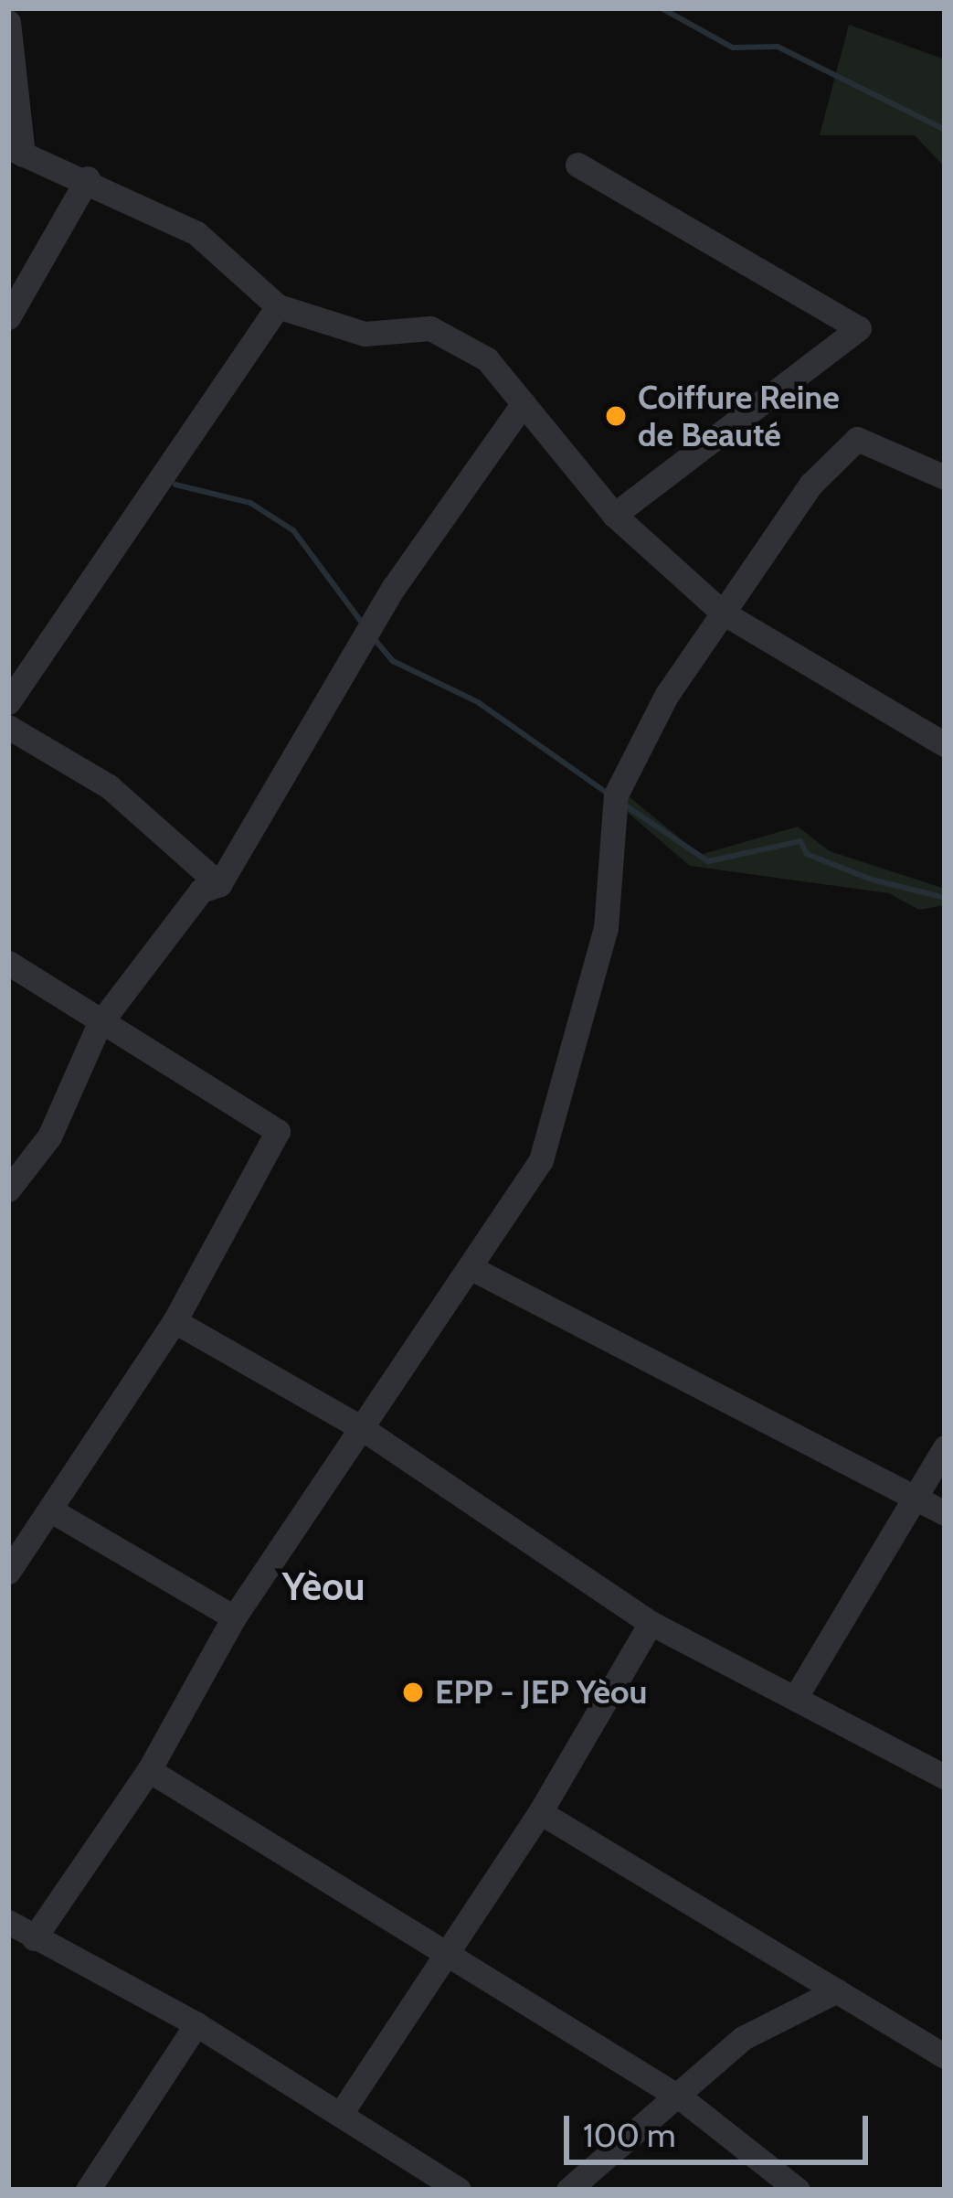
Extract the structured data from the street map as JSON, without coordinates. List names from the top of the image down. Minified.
{"districts":["Yèou"],"places":["Coiffure Reine de Beauté","EPP - JEP Yèou"],"scale_bar":"100 m"}
